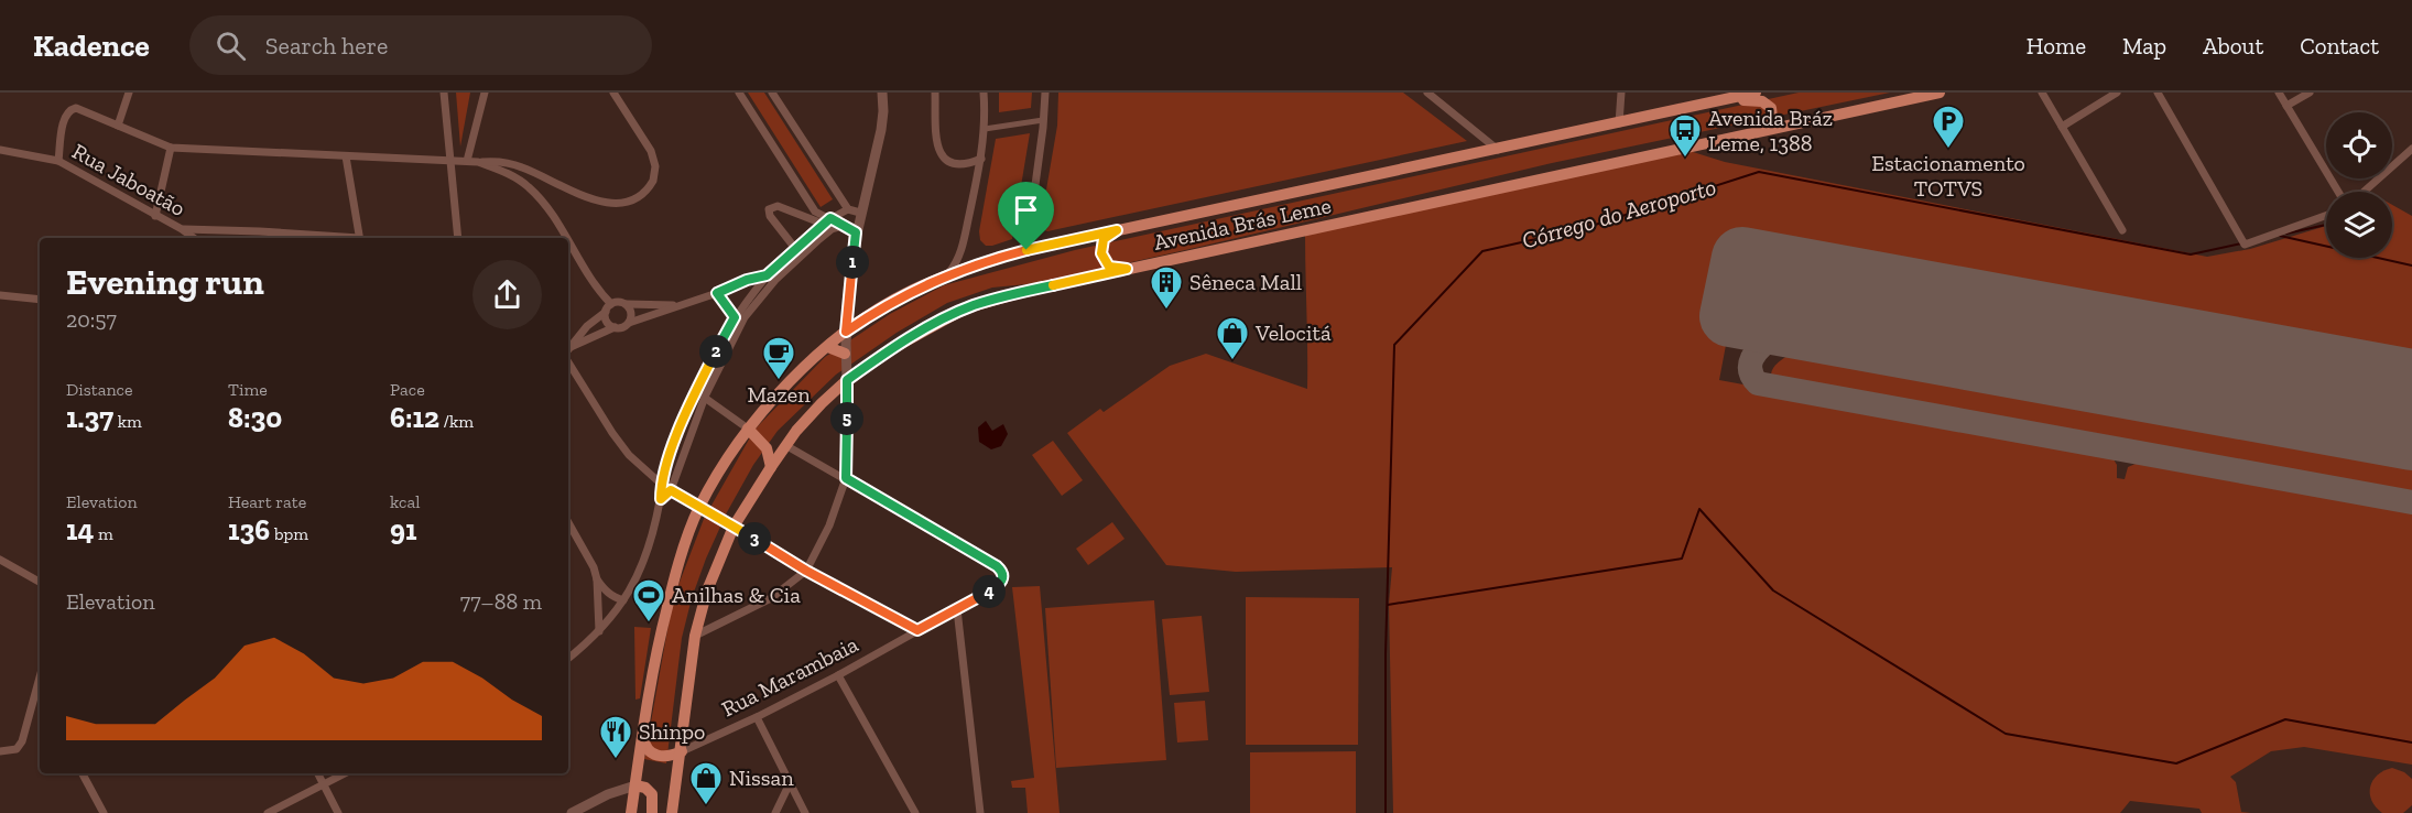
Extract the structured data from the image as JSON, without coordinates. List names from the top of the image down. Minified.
{"streets":{"main road":["Avenida Brás Leme"],"street":["Rua Jaboatão","Rua Marambaia"]},"crossings":[["Avenida Brás Leme","Rua Marambaia"]],"water":["Córrego do Aeroporto"],"places":{"parking":["Estacionamento TOTVS"],"bus stop":["Avenida Bráz Leme, 1388"],"building":["Sêneca Mall"],"shop":["Velocitá","Nissan"],"cafe":["Mazen"],"sports":["Anilhas & Cia"],"restaurant":["Shinpo"]},"page":{"header":"Kadence","search":"Search here","nav":["Home","Map","About","Contact"],"heading":["Evening run","20:57"],"pins":["1","2","5","3","4"],"stats":[["Distance","1.37 km"],["Time","8:30"],["Pace","6:12 /km"],["Elevation","14 m"],["Heart rate","136 bpm"],["kcal","91"]],"chart":["Elevation","77–88 m"]}}
